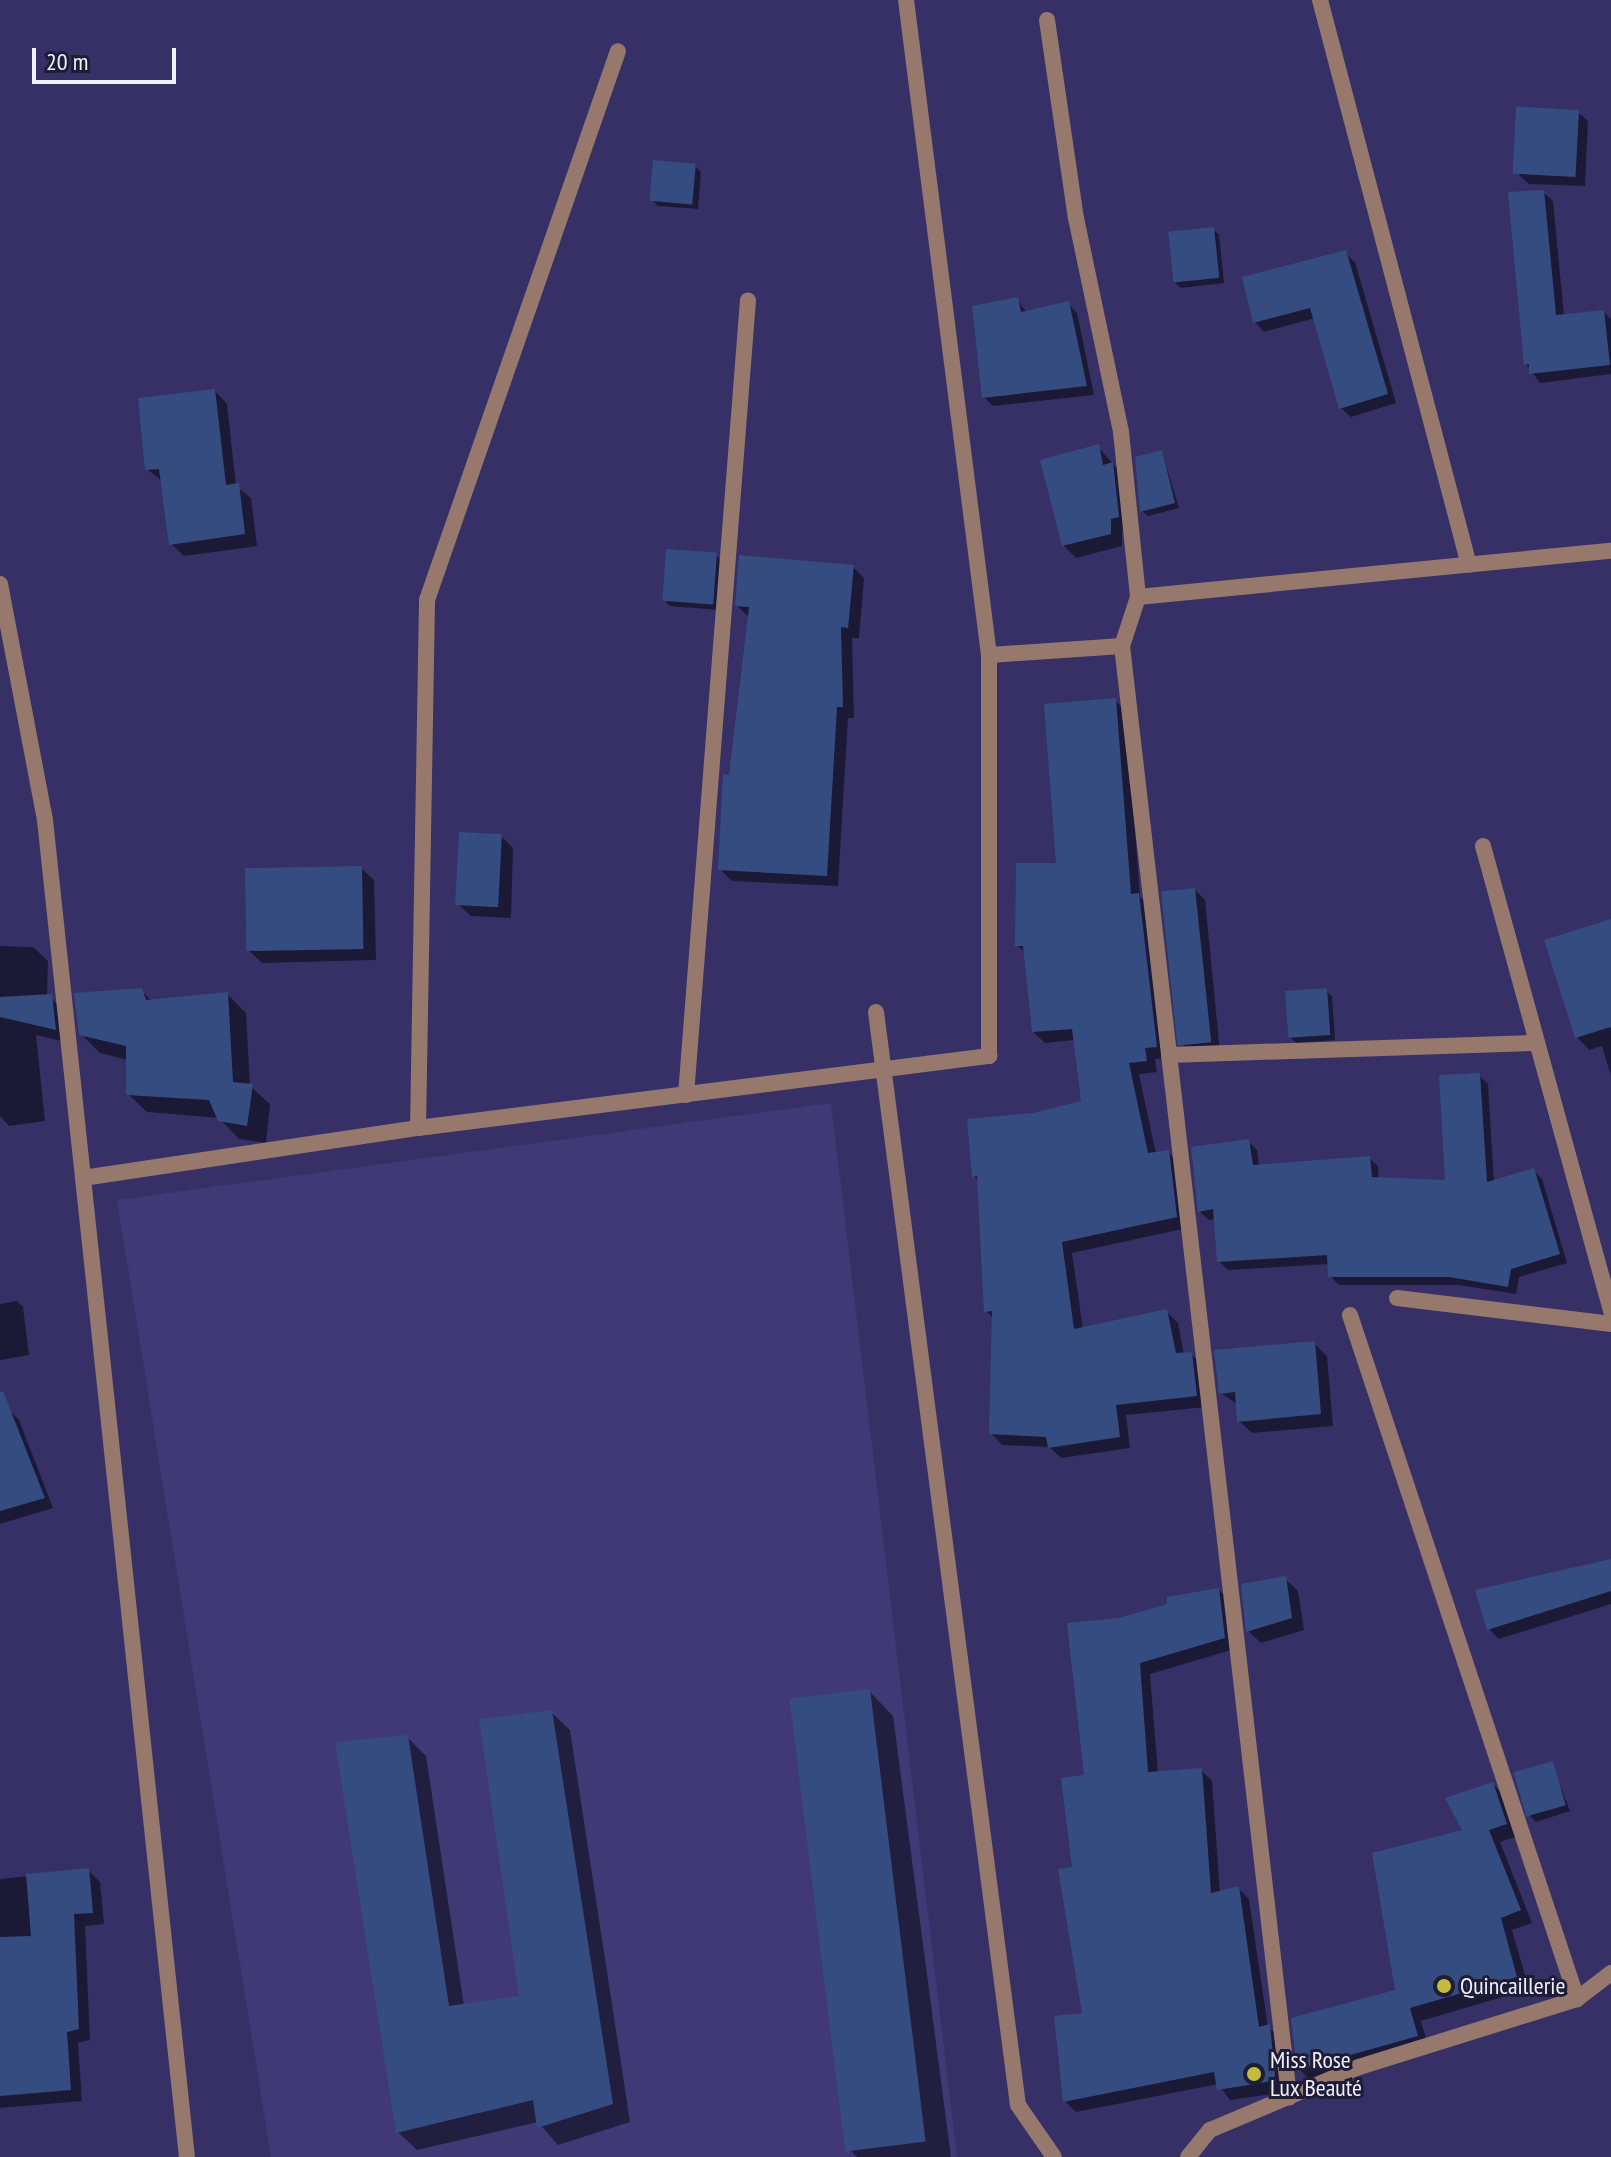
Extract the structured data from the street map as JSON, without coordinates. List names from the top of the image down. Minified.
{"places":["Quincaillerie","Miss Rose Lux Beauté"],"scale_bar":"20 m"}
